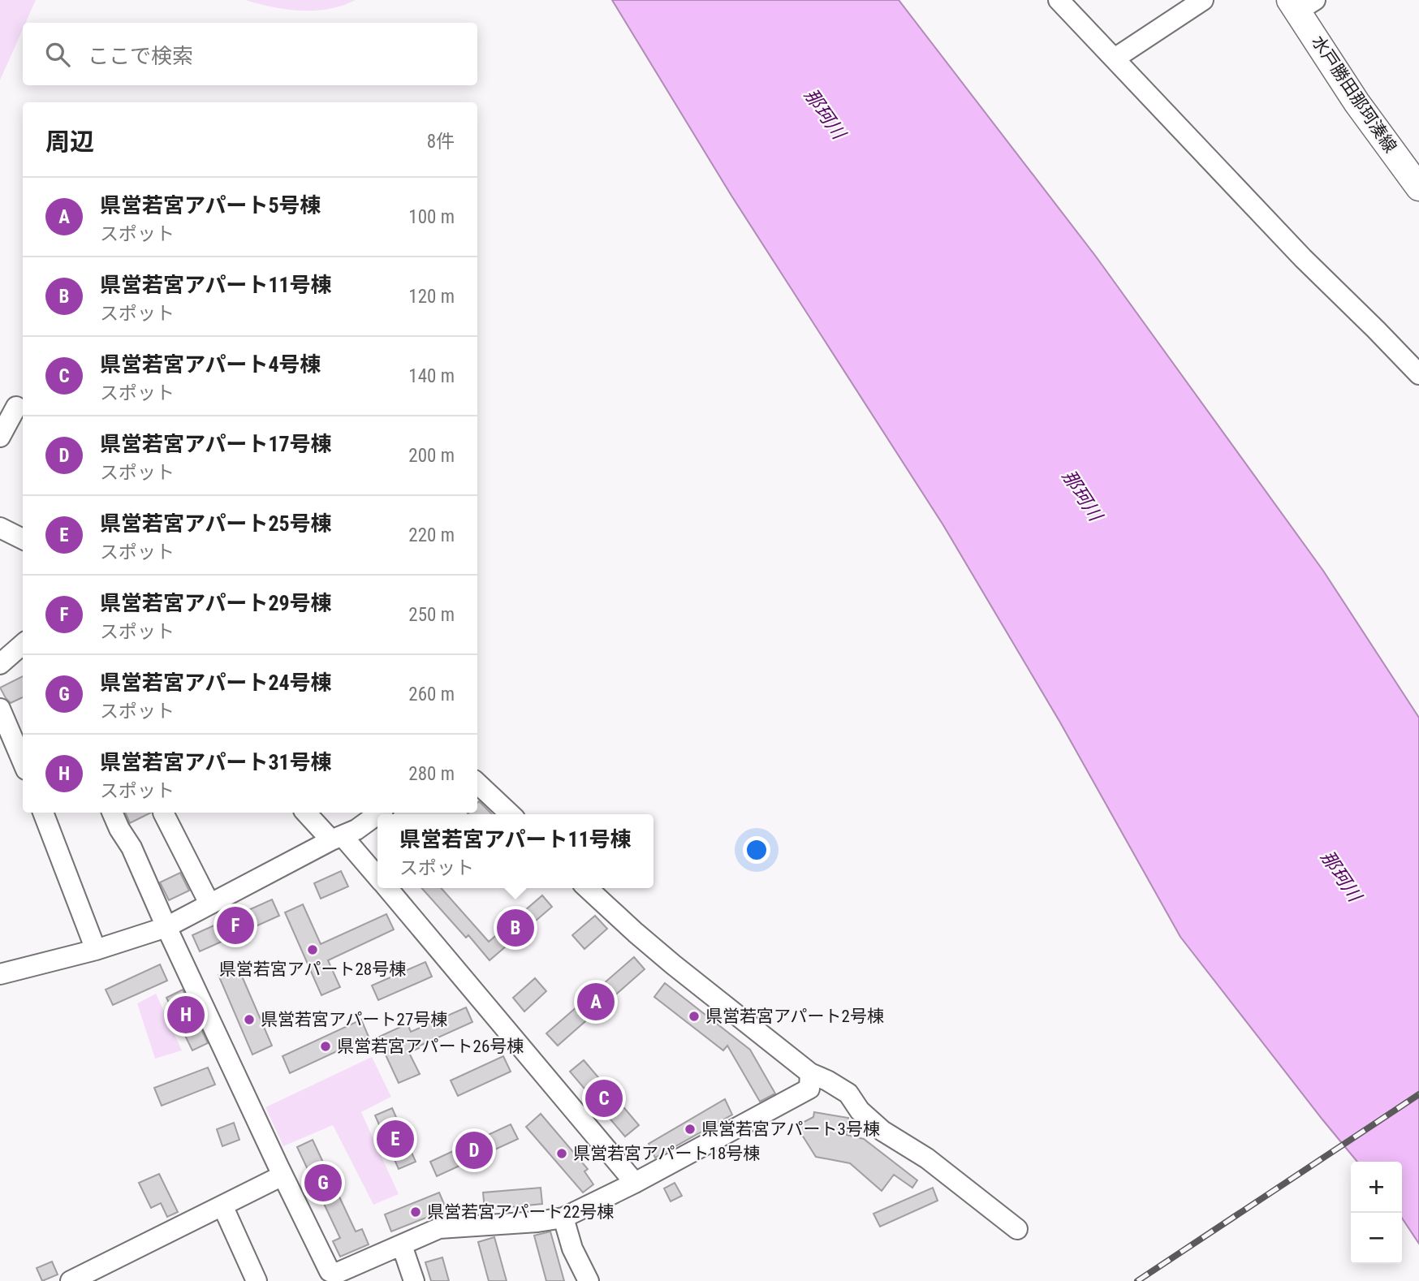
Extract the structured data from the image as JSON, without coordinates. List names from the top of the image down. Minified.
{"streets":{"main road":["水戸勝田那珂湊線"]},"water":["那珂川"],"places":["県営若宮アパート28号棟","県営若宮アパート2号棟","県営若宮アパート27号棟","県営若宮アパート26号棟","県営若宮アパート3号棟","県営若宮アパート18号棟","県営若宮アパート22号棟"],"page":{"search":"ここで検索","heading":["周辺","8件"],"list":[{"mark":"A","name":"県営若宮アパート5号棟","note":"スポット","value":"100 m"},{"mark":"B","name":"県営若宮アパート11号棟","note":"スポット","value":"120 m"},{"mark":"C","name":"県営若宮アパート4号棟","note":"スポット","value":"140 m"},{"mark":"D","name":"県営若宮アパート17号棟","note":"スポット","value":"200 m"},{"mark":"E","name":"県営若宮アパート25号棟","note":"スポット","value":"220 m"},{"mark":"F","name":"県営若宮アパート29号棟","note":"スポット","value":"250 m"},{"mark":"G","name":"県営若宮アパート24号棟","note":"スポット","value":"260 m"},{"mark":"H","name":"県営若宮アパート31号棟","note":"スポット","value":"280 m"}],"popup":["県営若宮アパート11号棟","スポット"],"pins":["F","B","A","H","C","E","D","G"],"map_buttons":["+","−"]}}
